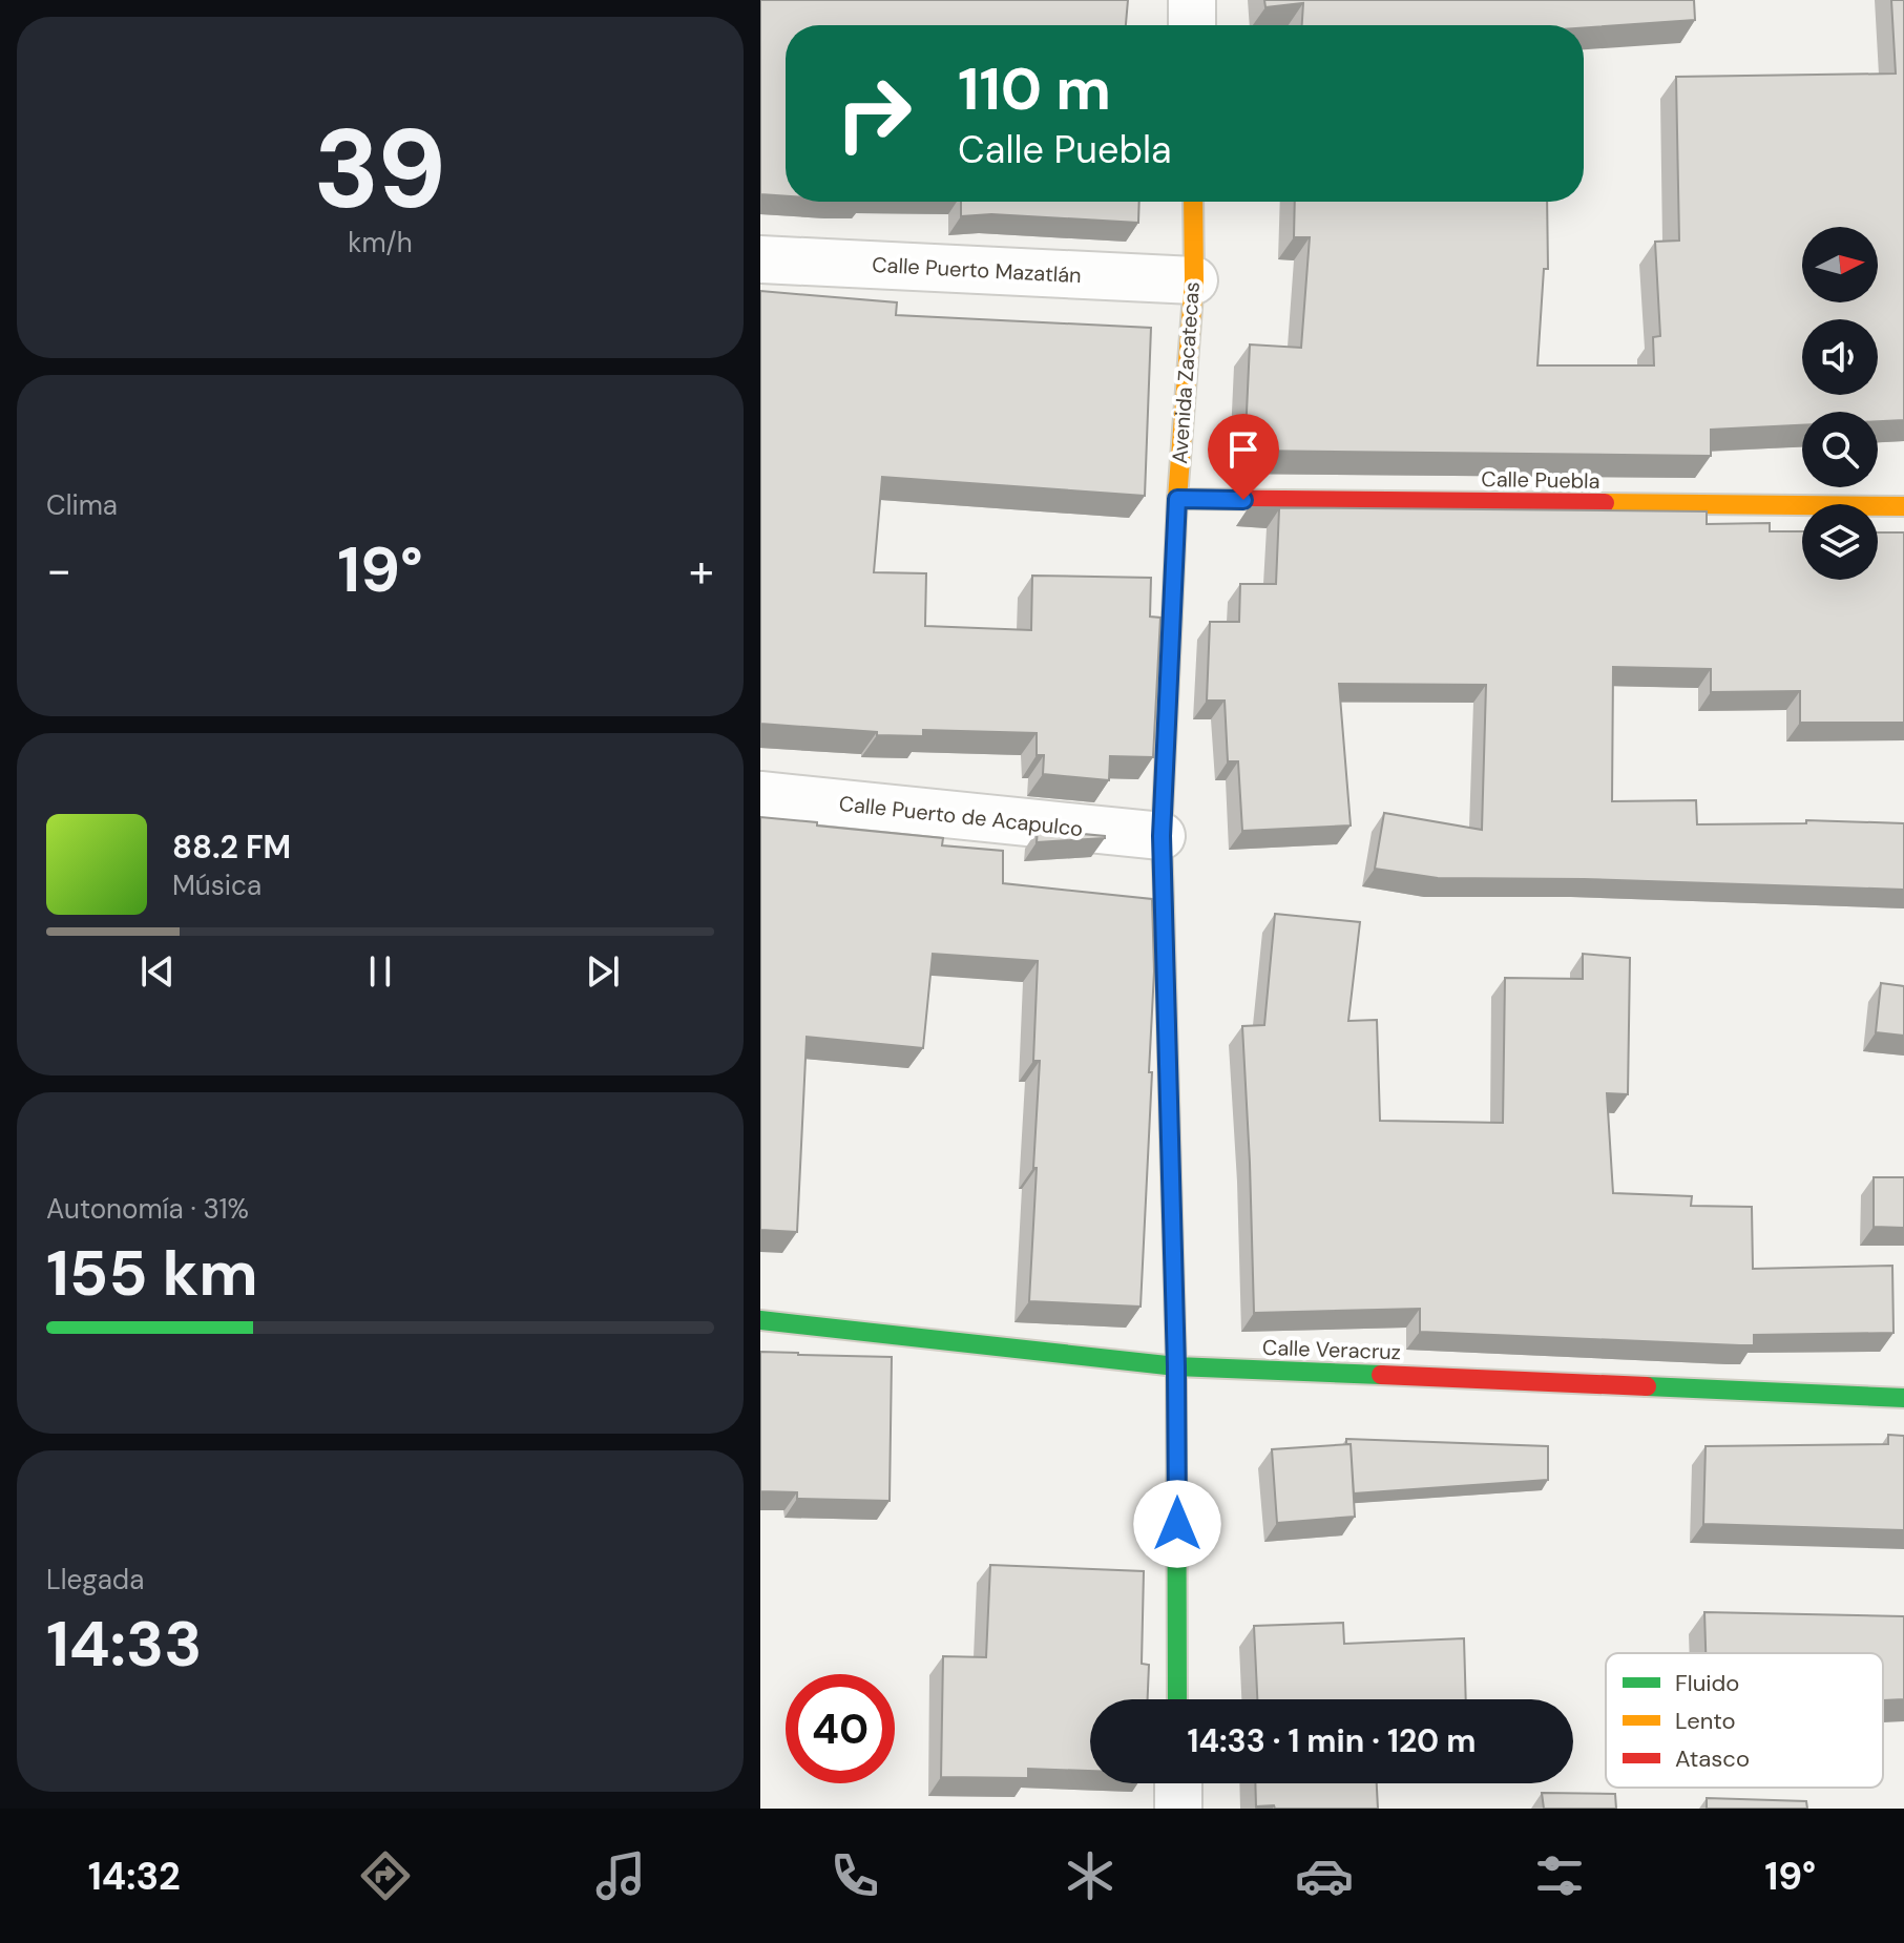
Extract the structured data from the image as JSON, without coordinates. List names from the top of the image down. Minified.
{"streets":{"street":["Calle Puerto Mazatlán","Avenida Zacatecas","Calle Puebla","Calle Puerto de Acapulco","Calle Veracruz"]},"crossings":[["Calle Puerto Mazatlán","Avenida Zacatecas"],["Avenida Zacatecas","Calle Puebla"],["Avenida Zacatecas","Calle Puerto de Acapulco"],["Avenida Zacatecas","Calle Veracruz"]],"legend":["Fluido","Lento","Atasco"],"north":"right","page":{"tile":[["39","km/h"],"Clima",["Autonomía · 31%","155 km"],["Llegada","14:33"]],"turn":["110 m","Calle Puebla"],"heat":["−","19°","+"],"song":["88.2 FM","Música"],"limit":"40","trip":"14:33 · 1 min · 120 m","tabs":["14:32","19°"]}}
